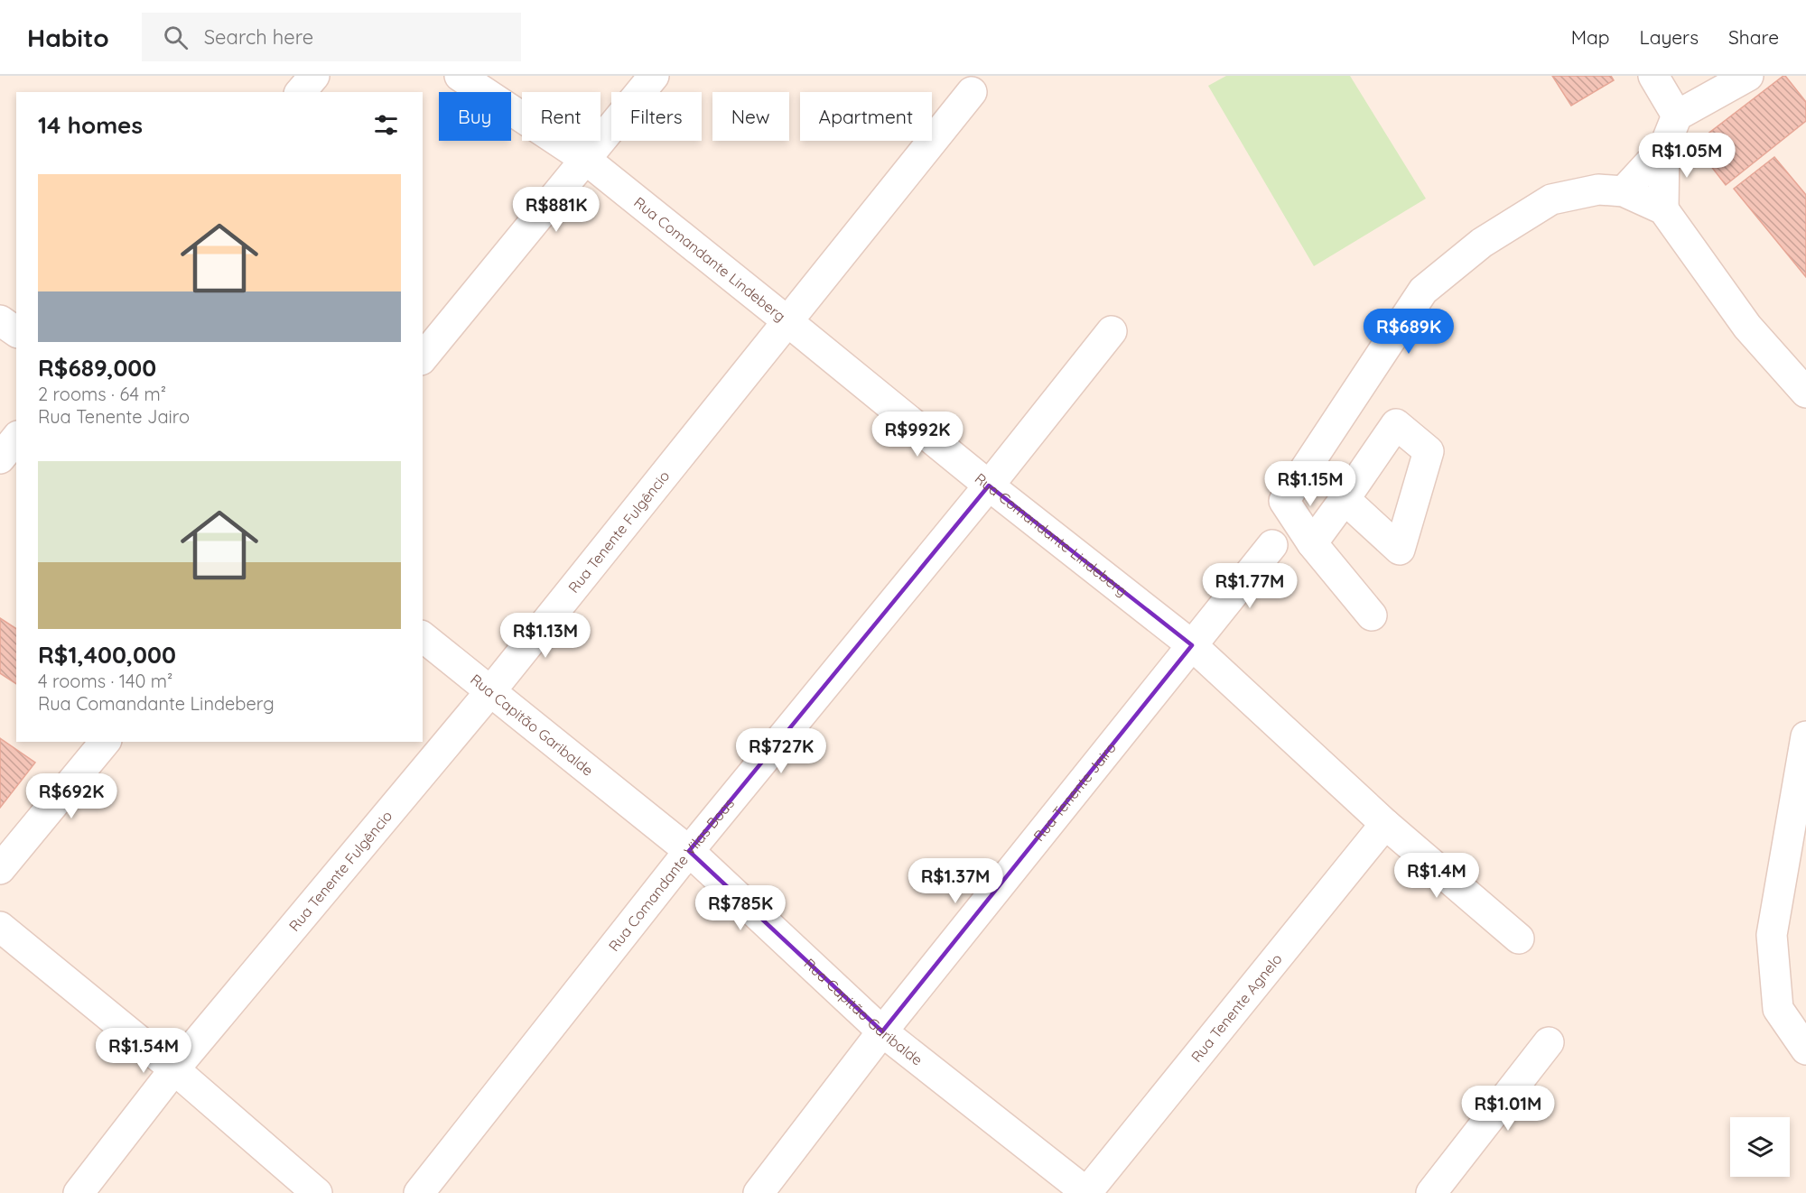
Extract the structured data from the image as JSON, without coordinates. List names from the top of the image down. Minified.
{"streets":{"street":["Rua Comandante Lindeberg","Rua Tenente Fulgêncio","Rua Capitão Garibalde","Rua Tenente Jairo","Rua Comandante Vilas Boas","Rua Tenente Agnelo"]},"crossings":[["Rua Comandante Lindeberg","Rua Tenente Fulgêncio"],["Rua Comandante Lindeberg","Rua Tenente Jairo"],["Rua Comandante Lindeberg","Rua Comandante Vilas Boas"],["Rua Comandante Lindeberg","Rua Tenente Agnelo"],["Rua Tenente Fulgêncio","Rua Capitão Garibalde"],["Rua Capitão Garibalde","Rua Tenente Jairo"],["Rua Capitão Garibalde","Rua Comandante Vilas Boas"],["Rua Capitão Garibalde","Rua Tenente Agnelo"]],"page":{"header":"Habito","search":"Search here","nav":["Map","Layers","Share"],"chip":["Buy","Rent","Filters","New","Apartment"],"heading":"14 homes","price":["R$1.05M","R$881K","R$689K","R$992K","R$1.15M","R$1.77M","R$1.13M","R$727K","R$692K","R$1.4M","R$1.37M","R$785K","R$1.54M","R$1.01M"],"list":[{"name":"R$689,000","note":"2 rooms · 64 m² · Rua Tenente Jairo"},{"name":"R$1,400,000","note":"4 rooms · 140 m² · Rua Comandante Lindeberg"}]}}
